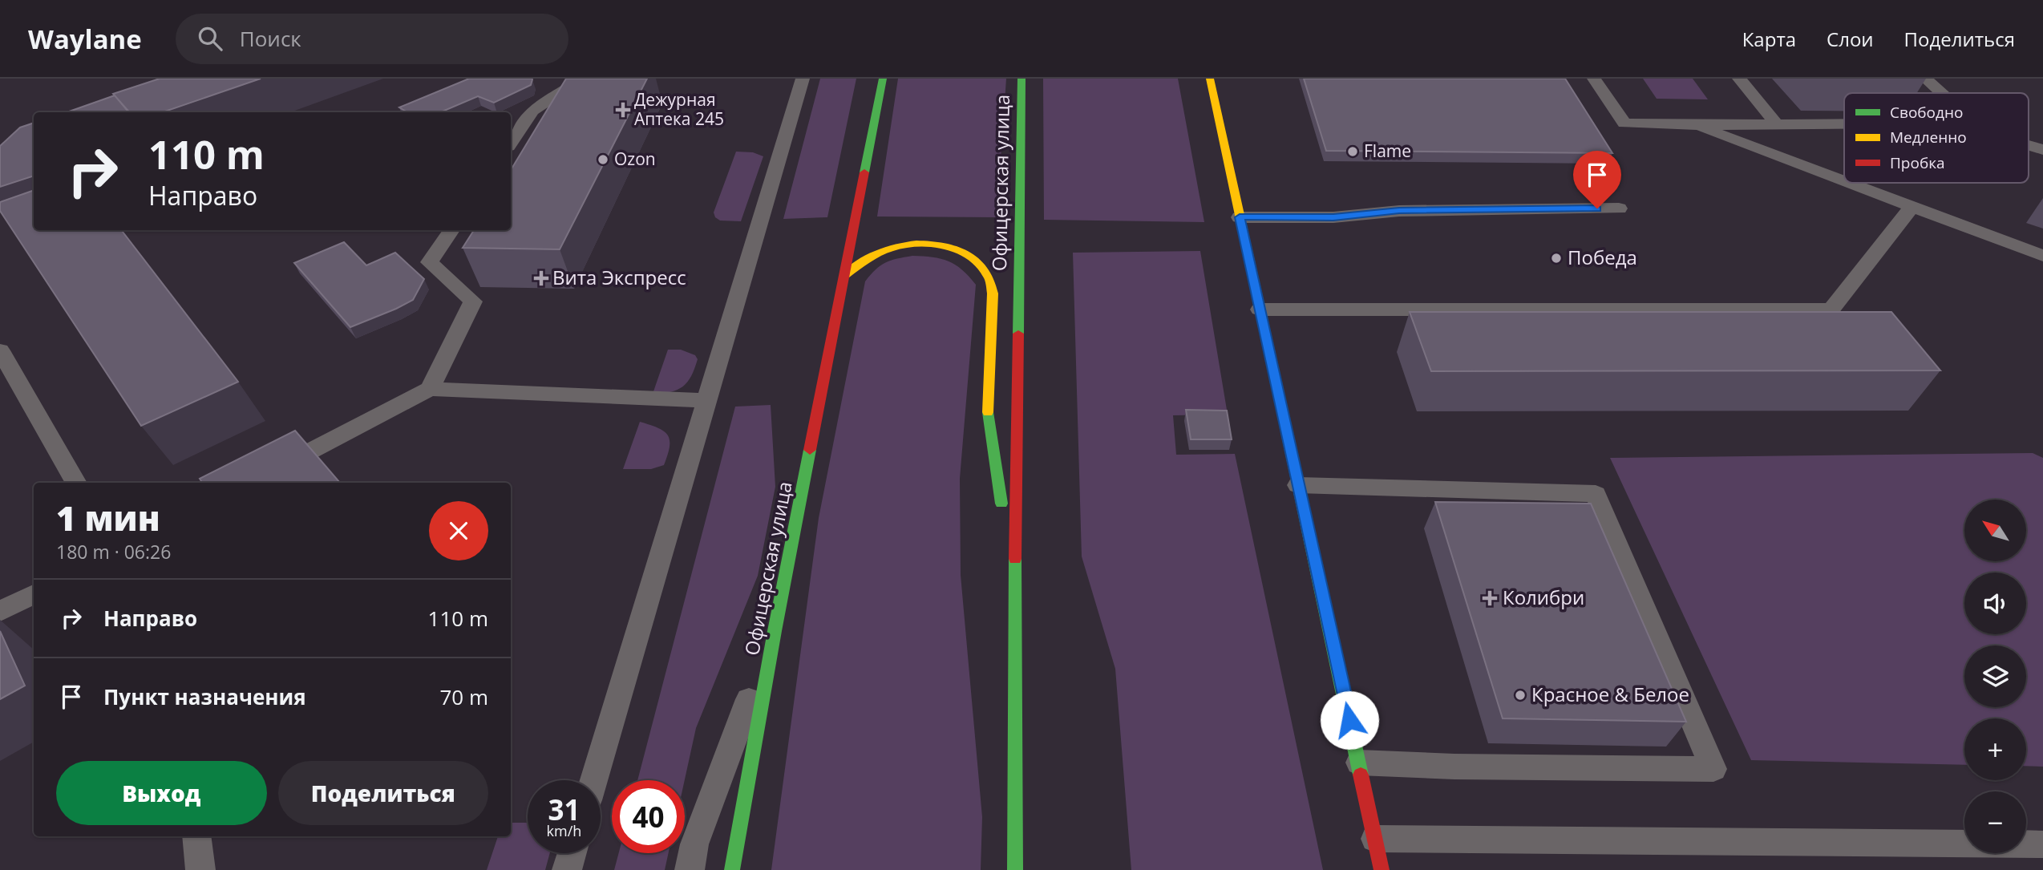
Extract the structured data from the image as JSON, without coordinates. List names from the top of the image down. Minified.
{"streets":{"main road":["Офицерская улица"]},"places":{"health":["Дежурная Аптека 245","Вита Экспресс","Колибри"],"other":["Flame","Ozon","Победа","Красное & Белое"]},"legend":["Свободно","Медленно","Пробка"],"north":"top left","page":{"header":"Waylane","search":"Поиск","nav":["Карта","Слои","Поделиться"],"turn":["110 m","Направо"],"heading":["1 мин","180 m · 06:26"],"map_buttons":["+","−"],"list":[{"name":"Направо","value":"110 m"},{"name":"Пункт назначения","value":"70 m"}],"buttons":["Выход","Поделиться"],"speed":"31 km/h","limit":"40"}}
